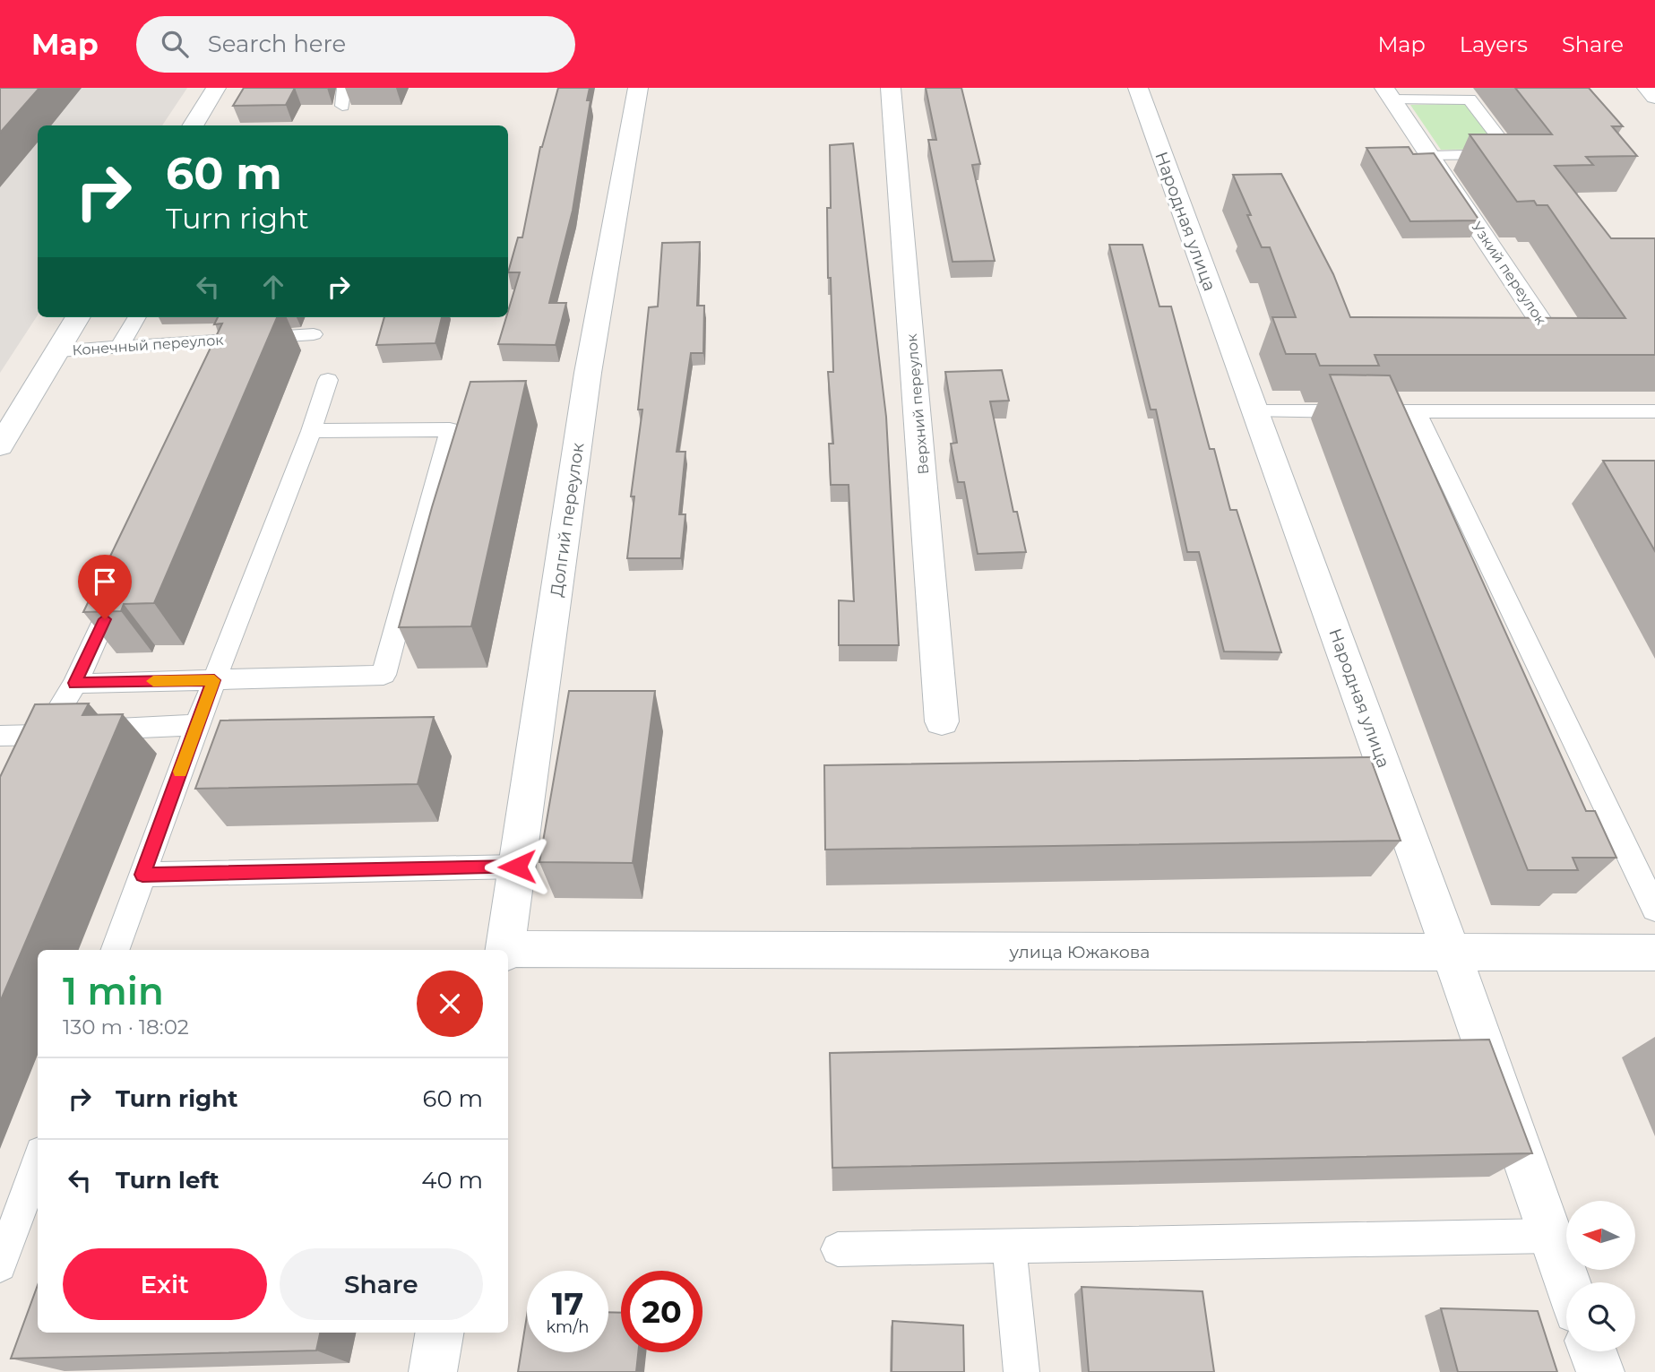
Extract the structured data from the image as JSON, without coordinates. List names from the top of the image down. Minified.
{"streets":{"street":["Народная улица","Узкий переулок","Верхний переулок","Долгий переулок","улица Южакова"],"lane":["Конечный переулок"]},"crossings":[["Народная улица","улица Южакова"]],"north":"left","page":{"header":"Map","search":"Search here","nav":["Map","Layers","Share"],"turn":["60 m","Turn right"],"heading":["1 min","130 m · 18:02"],"list":[{"name":"Turn right","value":"60 m"},{"name":"Turn left","value":"40 m"}],"buttons":["Exit","Share"],"speed":"17 km/h","limit":"20"}}
